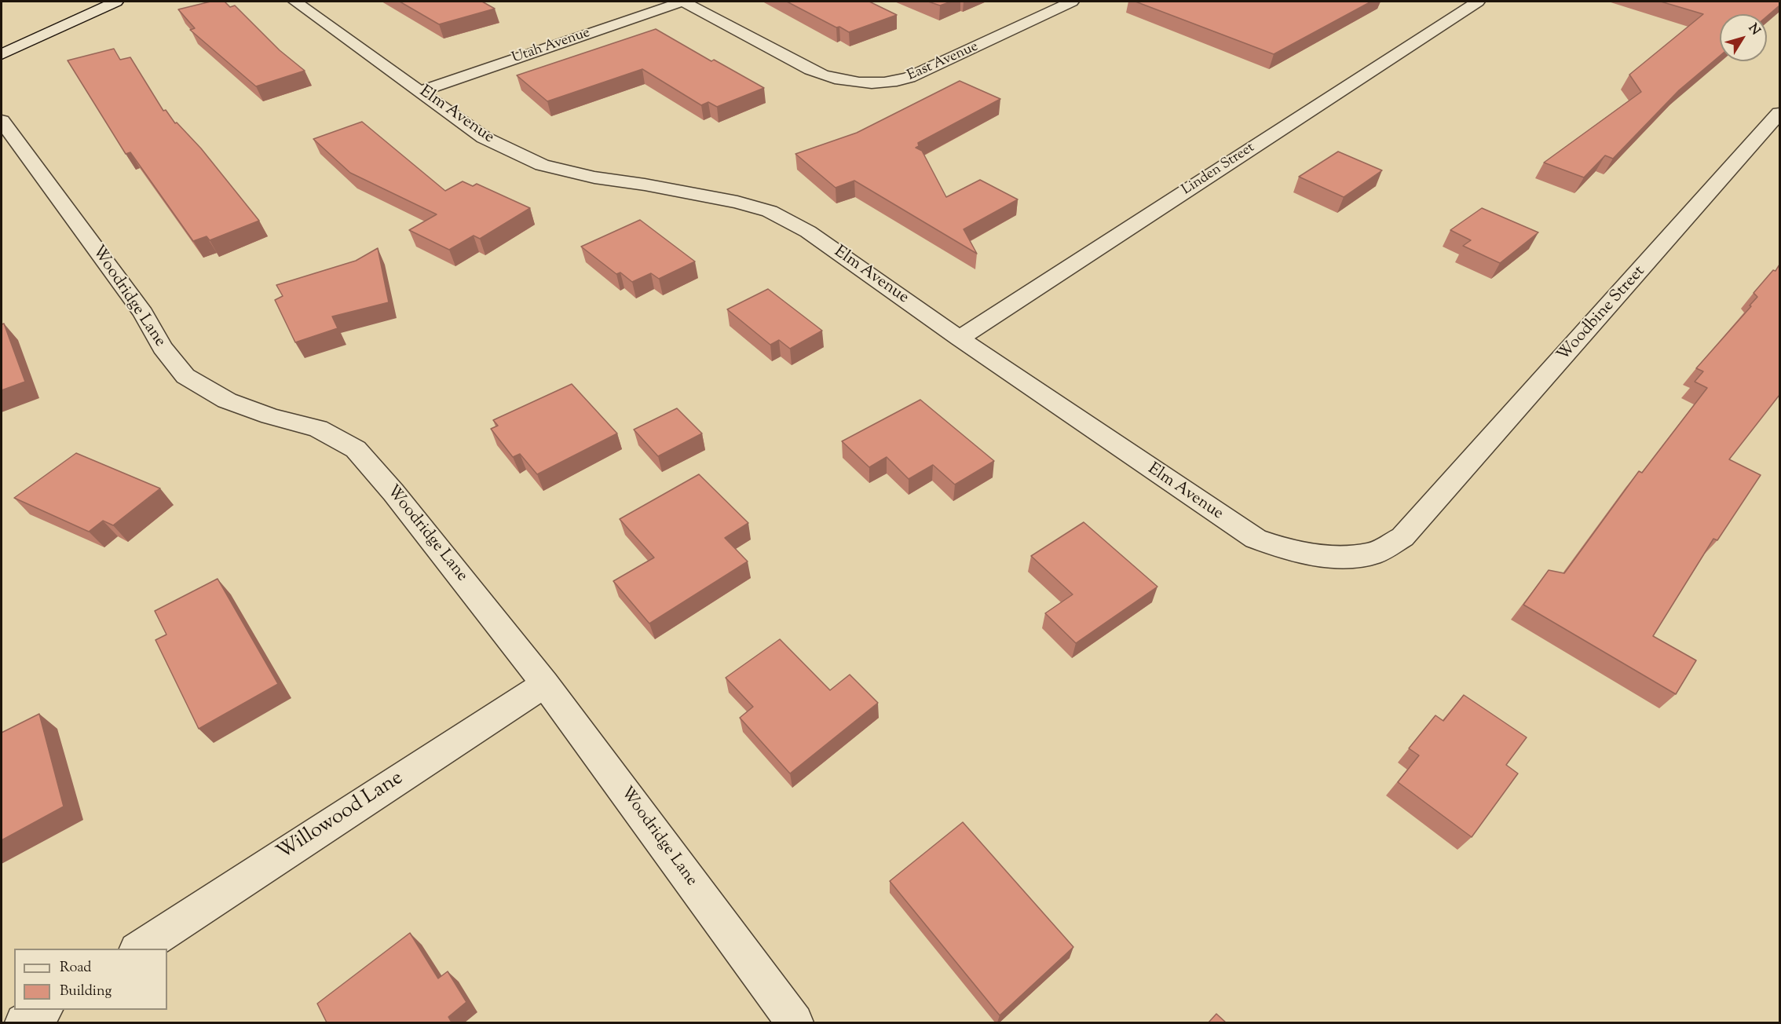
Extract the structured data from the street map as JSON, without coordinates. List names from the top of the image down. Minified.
{"streets":{"street":["Utah Avenue","East Avenue","Elm Avenue","Linden Street","Woodridge Lane","Woodbine Street","Willowood Lane"]},"crossings":[["Utah Avenue","East Avenue"],["Utah Avenue","Elm Avenue"],["Elm Avenue","Linden Street"],["Elm Avenue","Woodbine Street"],["Woodridge Lane","Willowood Lane"]],"legend":["Road","Building"],"north":"top right"}
